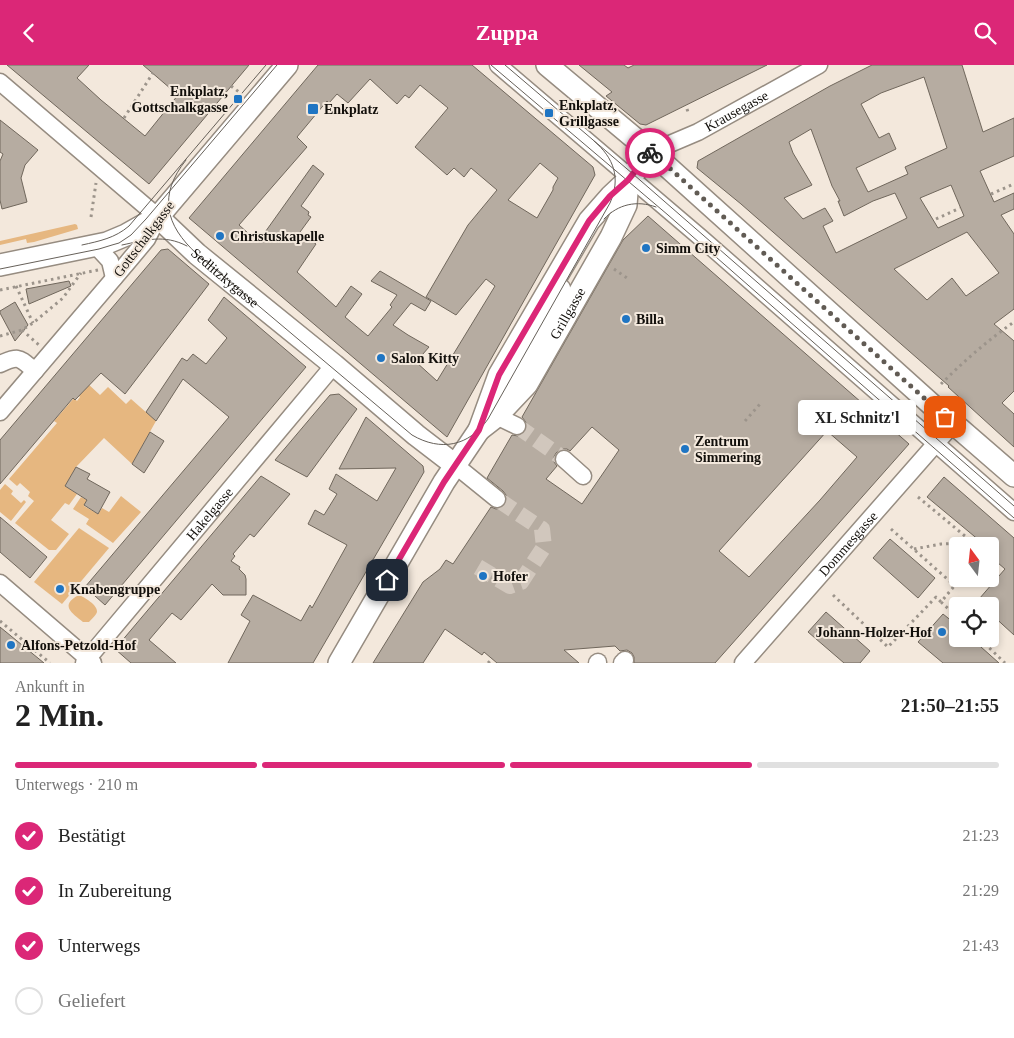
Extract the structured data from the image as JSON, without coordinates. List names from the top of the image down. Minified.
{"streets":{"main road":["Gottschalkgasse","Sedlitzkygasse","Grillgasse"],"street":["Krausegasse","Hakelgasse","Dommesgasse"]},"crossings":[["Krausegasse","Grillgasse"],["Gottschalkgasse","Sedlitzkygasse"],["Sedlitzkygasse","Grillgasse"],["Sedlitzkygasse","Hakelgasse"]],"places":{"transit":["Enkplatz, Gottschalkgasse","Enkplatz","Enkplatz, Grillgasse"],"other":["Christuskapelle","Simm City","Billa","Salon Kitty","XL Schnitz'l","Zentrum Simmering","Hofer","Knabengruppe","Johann-Holzer-Hof","Alfons-Petzold-Hof"]},"north":"top","page":{"header":"Zuppa","bubble":"XL Schnitz'l","heading":["2 Min.","Ankunft in","21:50–21:55"],"bar":"Unterwegs · 210 m","list":[["Bestätigt","21:23"],["In Zubereitung","21:29"],["Unterwegs","21:43"],"Geliefert"]}}
